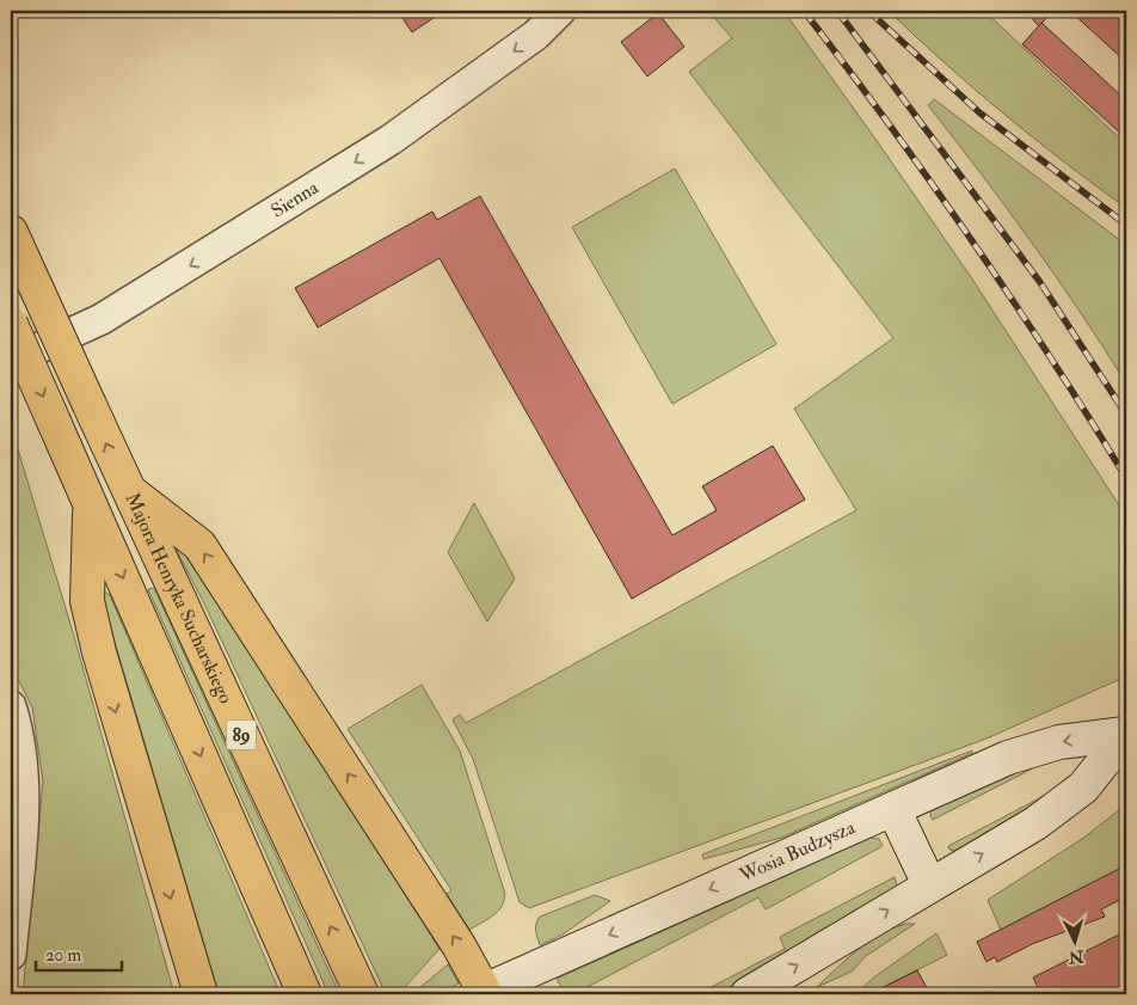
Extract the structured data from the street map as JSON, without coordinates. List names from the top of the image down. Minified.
{"streets":{"highway":["Majora Henryka Sucharskiego","89"],"street":["Sienna","Wosia Budzysza"]},"one_way":["Sienna"],"scale_bar":"20 m","north":"bottom"}
